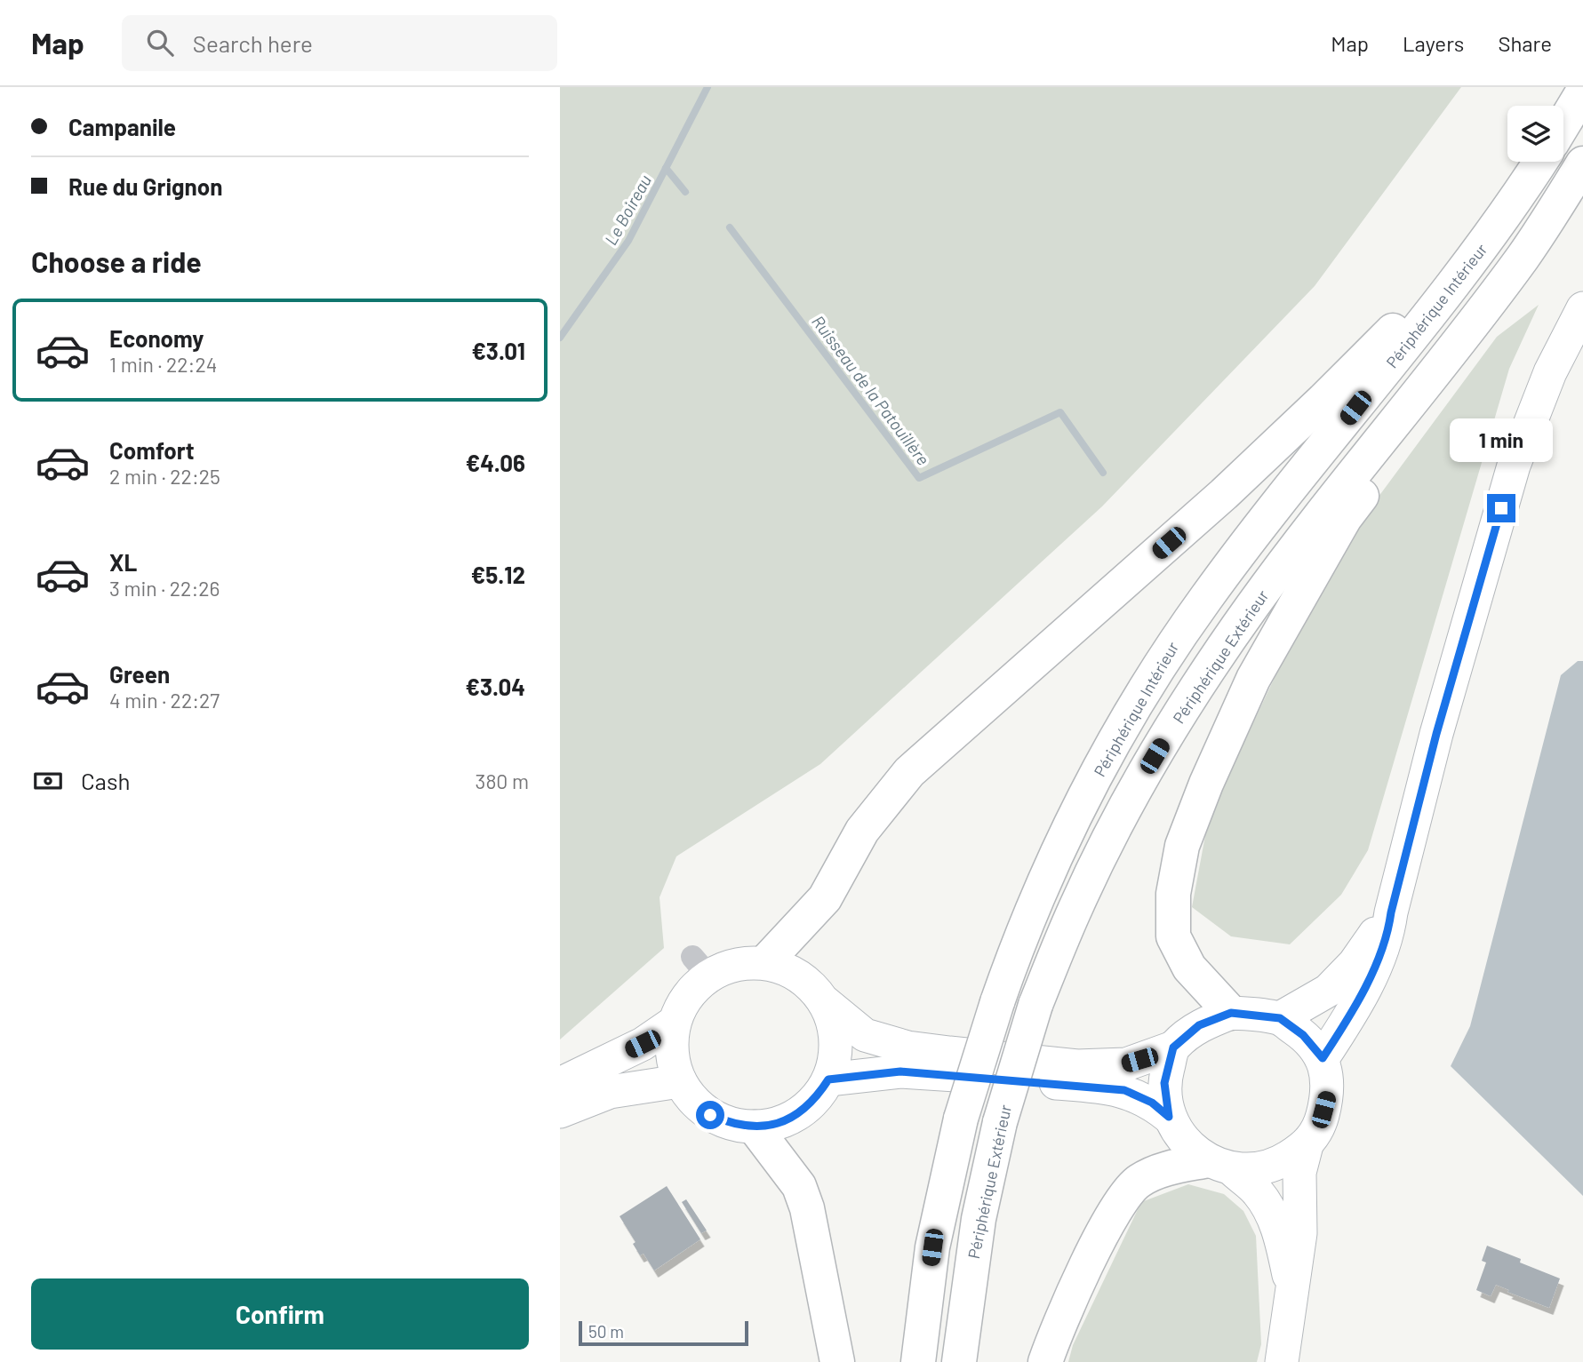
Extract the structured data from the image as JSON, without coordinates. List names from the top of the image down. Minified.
{"streets":{"highway":["Périphérique Intérieur","Périphérique Extérieur"]},"water":["Le Boireau","Ruisseau de la Patouillère"],"scale_bar":"50 m","page":{"header":"Map","search":"Search here","nav":["Map","Layers","Share"],"banner":["Campanile","Rue du Grignon"],"heading":"Choose a ride","list":[{"name":"Economy","note":"1 min · 22:24","value":"€3.01"},{"name":"Comfort","note":"2 min · 22:25","value":"€4.06"},{"name":"XL","note":"3 min · 22:26","value":"€5.12"},{"name":"Green","note":"4 min · 22:27","value":"€3.04"}],"bubble":"1 min","pay":["Cash","380 m"],"buttons":"Confirm","scale":"50 m"}}
